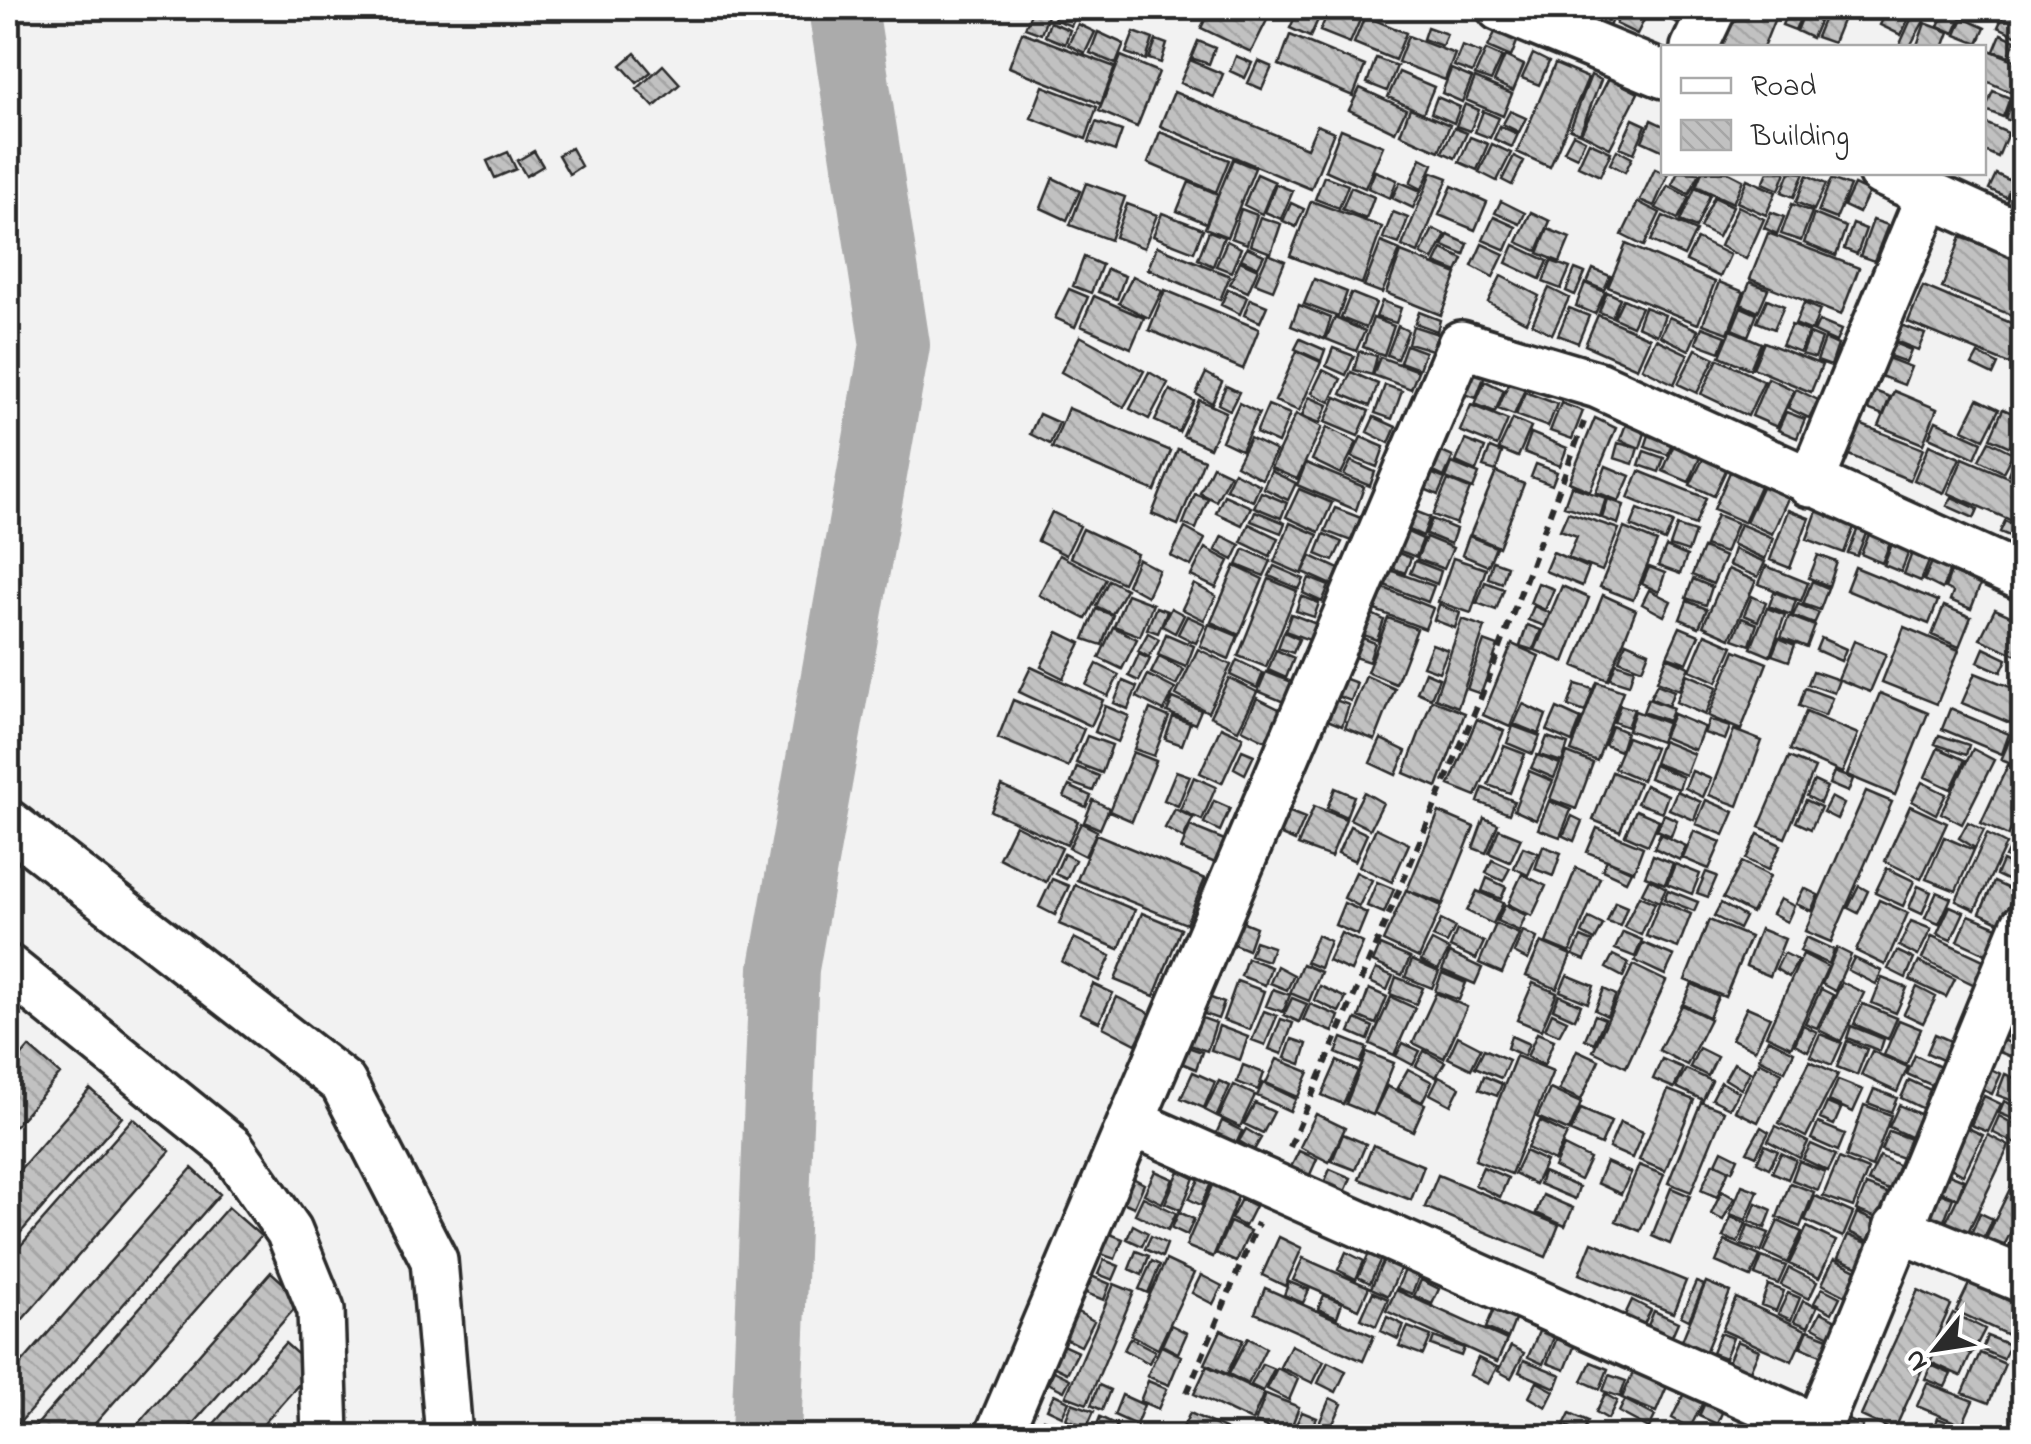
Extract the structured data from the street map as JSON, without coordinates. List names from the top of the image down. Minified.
{"legend":["Road","Building"],"north":"bottom left"}
